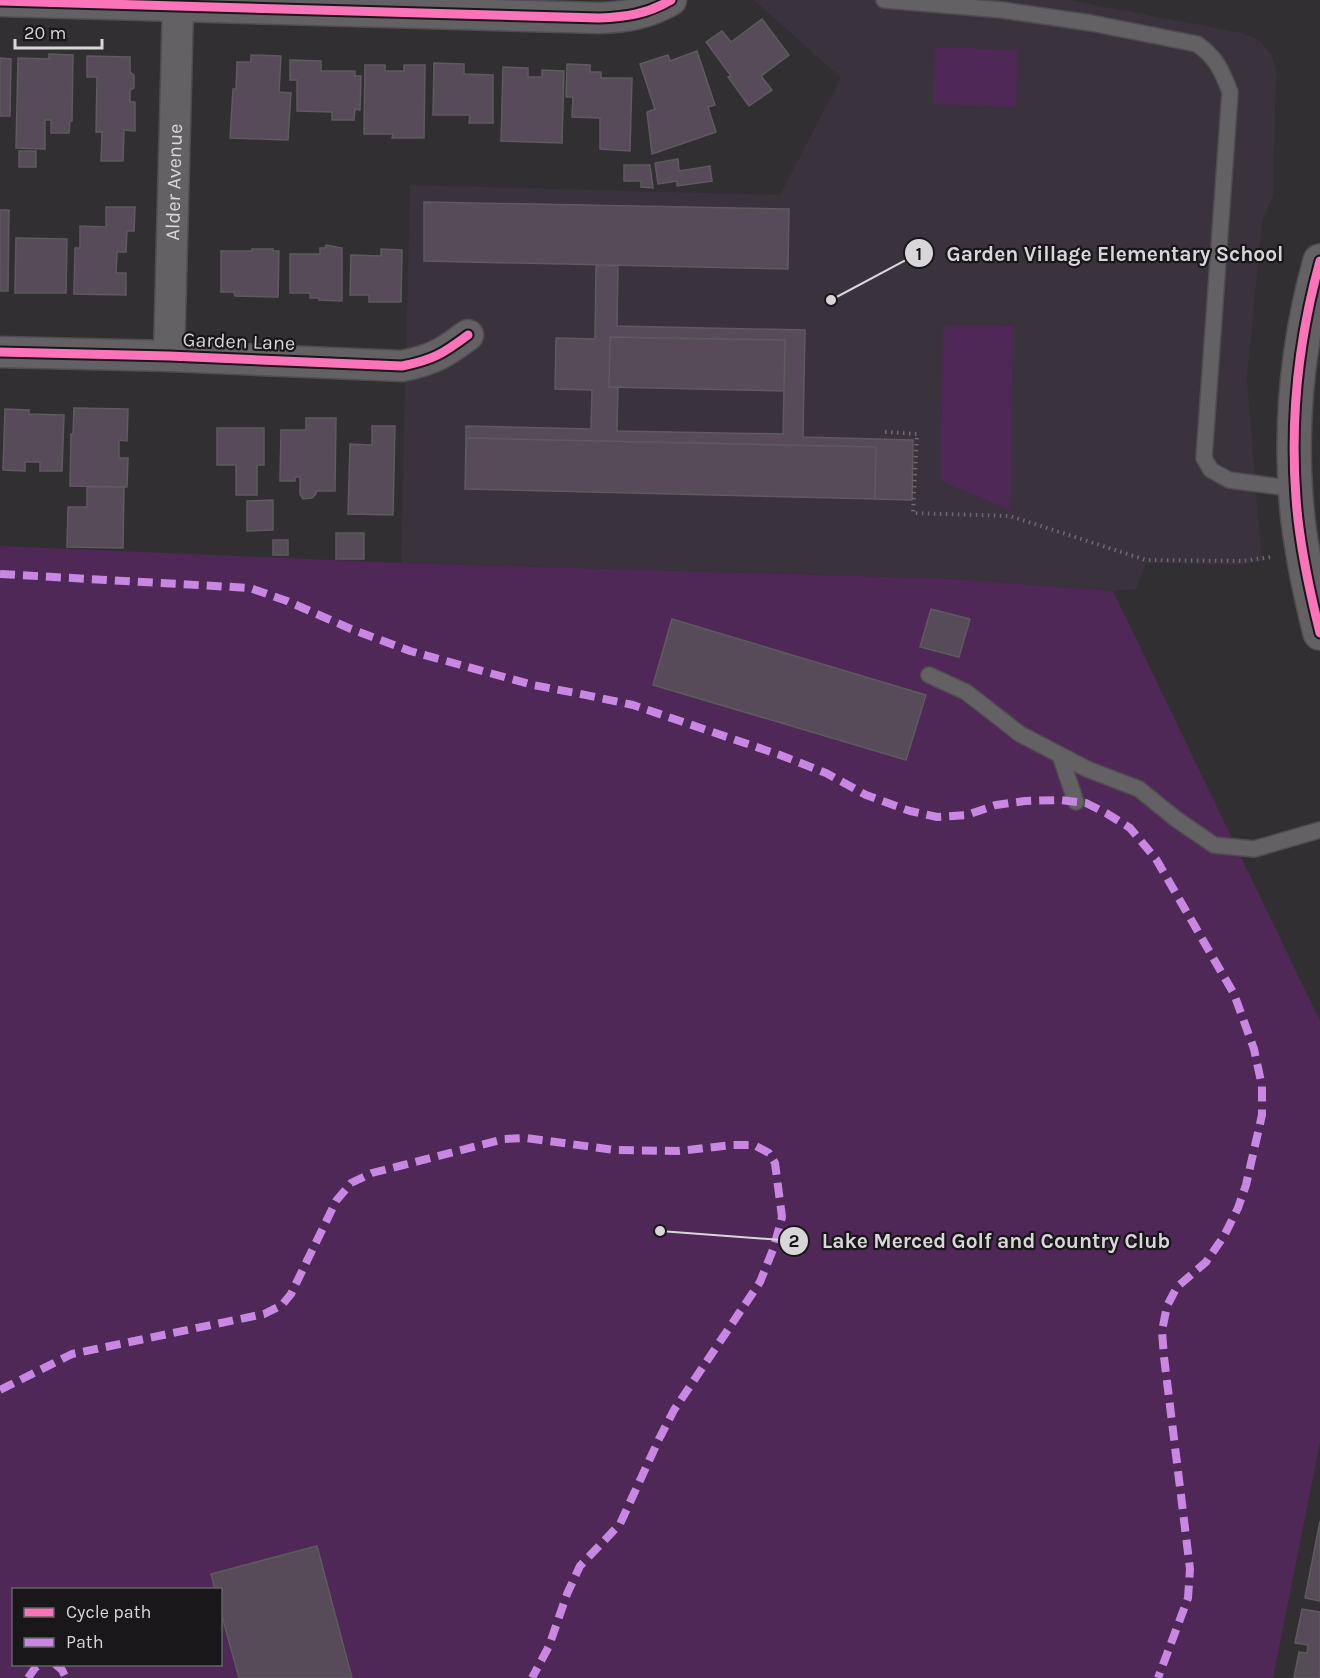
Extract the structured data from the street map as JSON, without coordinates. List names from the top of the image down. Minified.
{"streets":{"street":["Alder Avenue","Garden Lane"]},"crossings":[["Alder Avenue","Garden Lane"]],"places":["Garden Village Elementary School","Lake Merced Golf and Country Club"],"legend":["Cycle path","Path"],"scale_bar":"20 m"}
